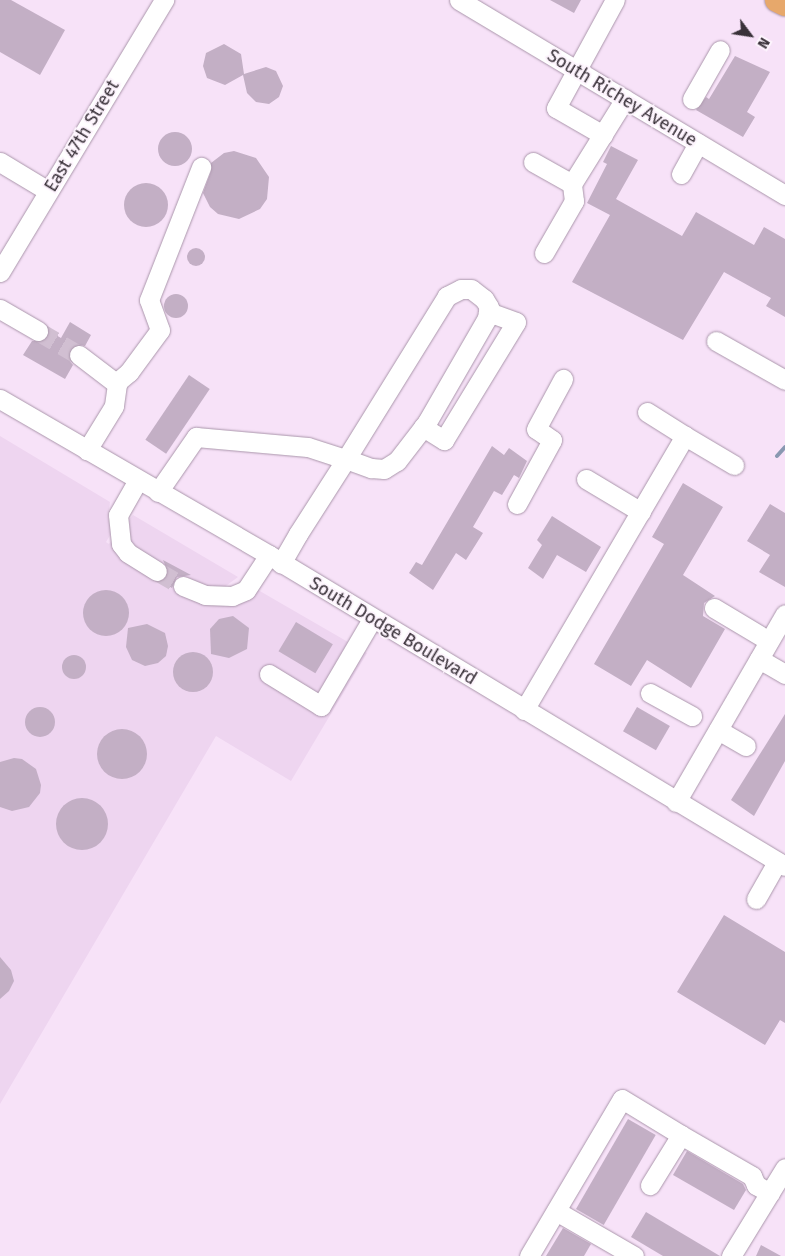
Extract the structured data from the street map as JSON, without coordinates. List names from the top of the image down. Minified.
{"streets":{"street":["South Richey Avenue","East 47th Street","South Dodge Boulevard"]},"north":"bottom right"}
